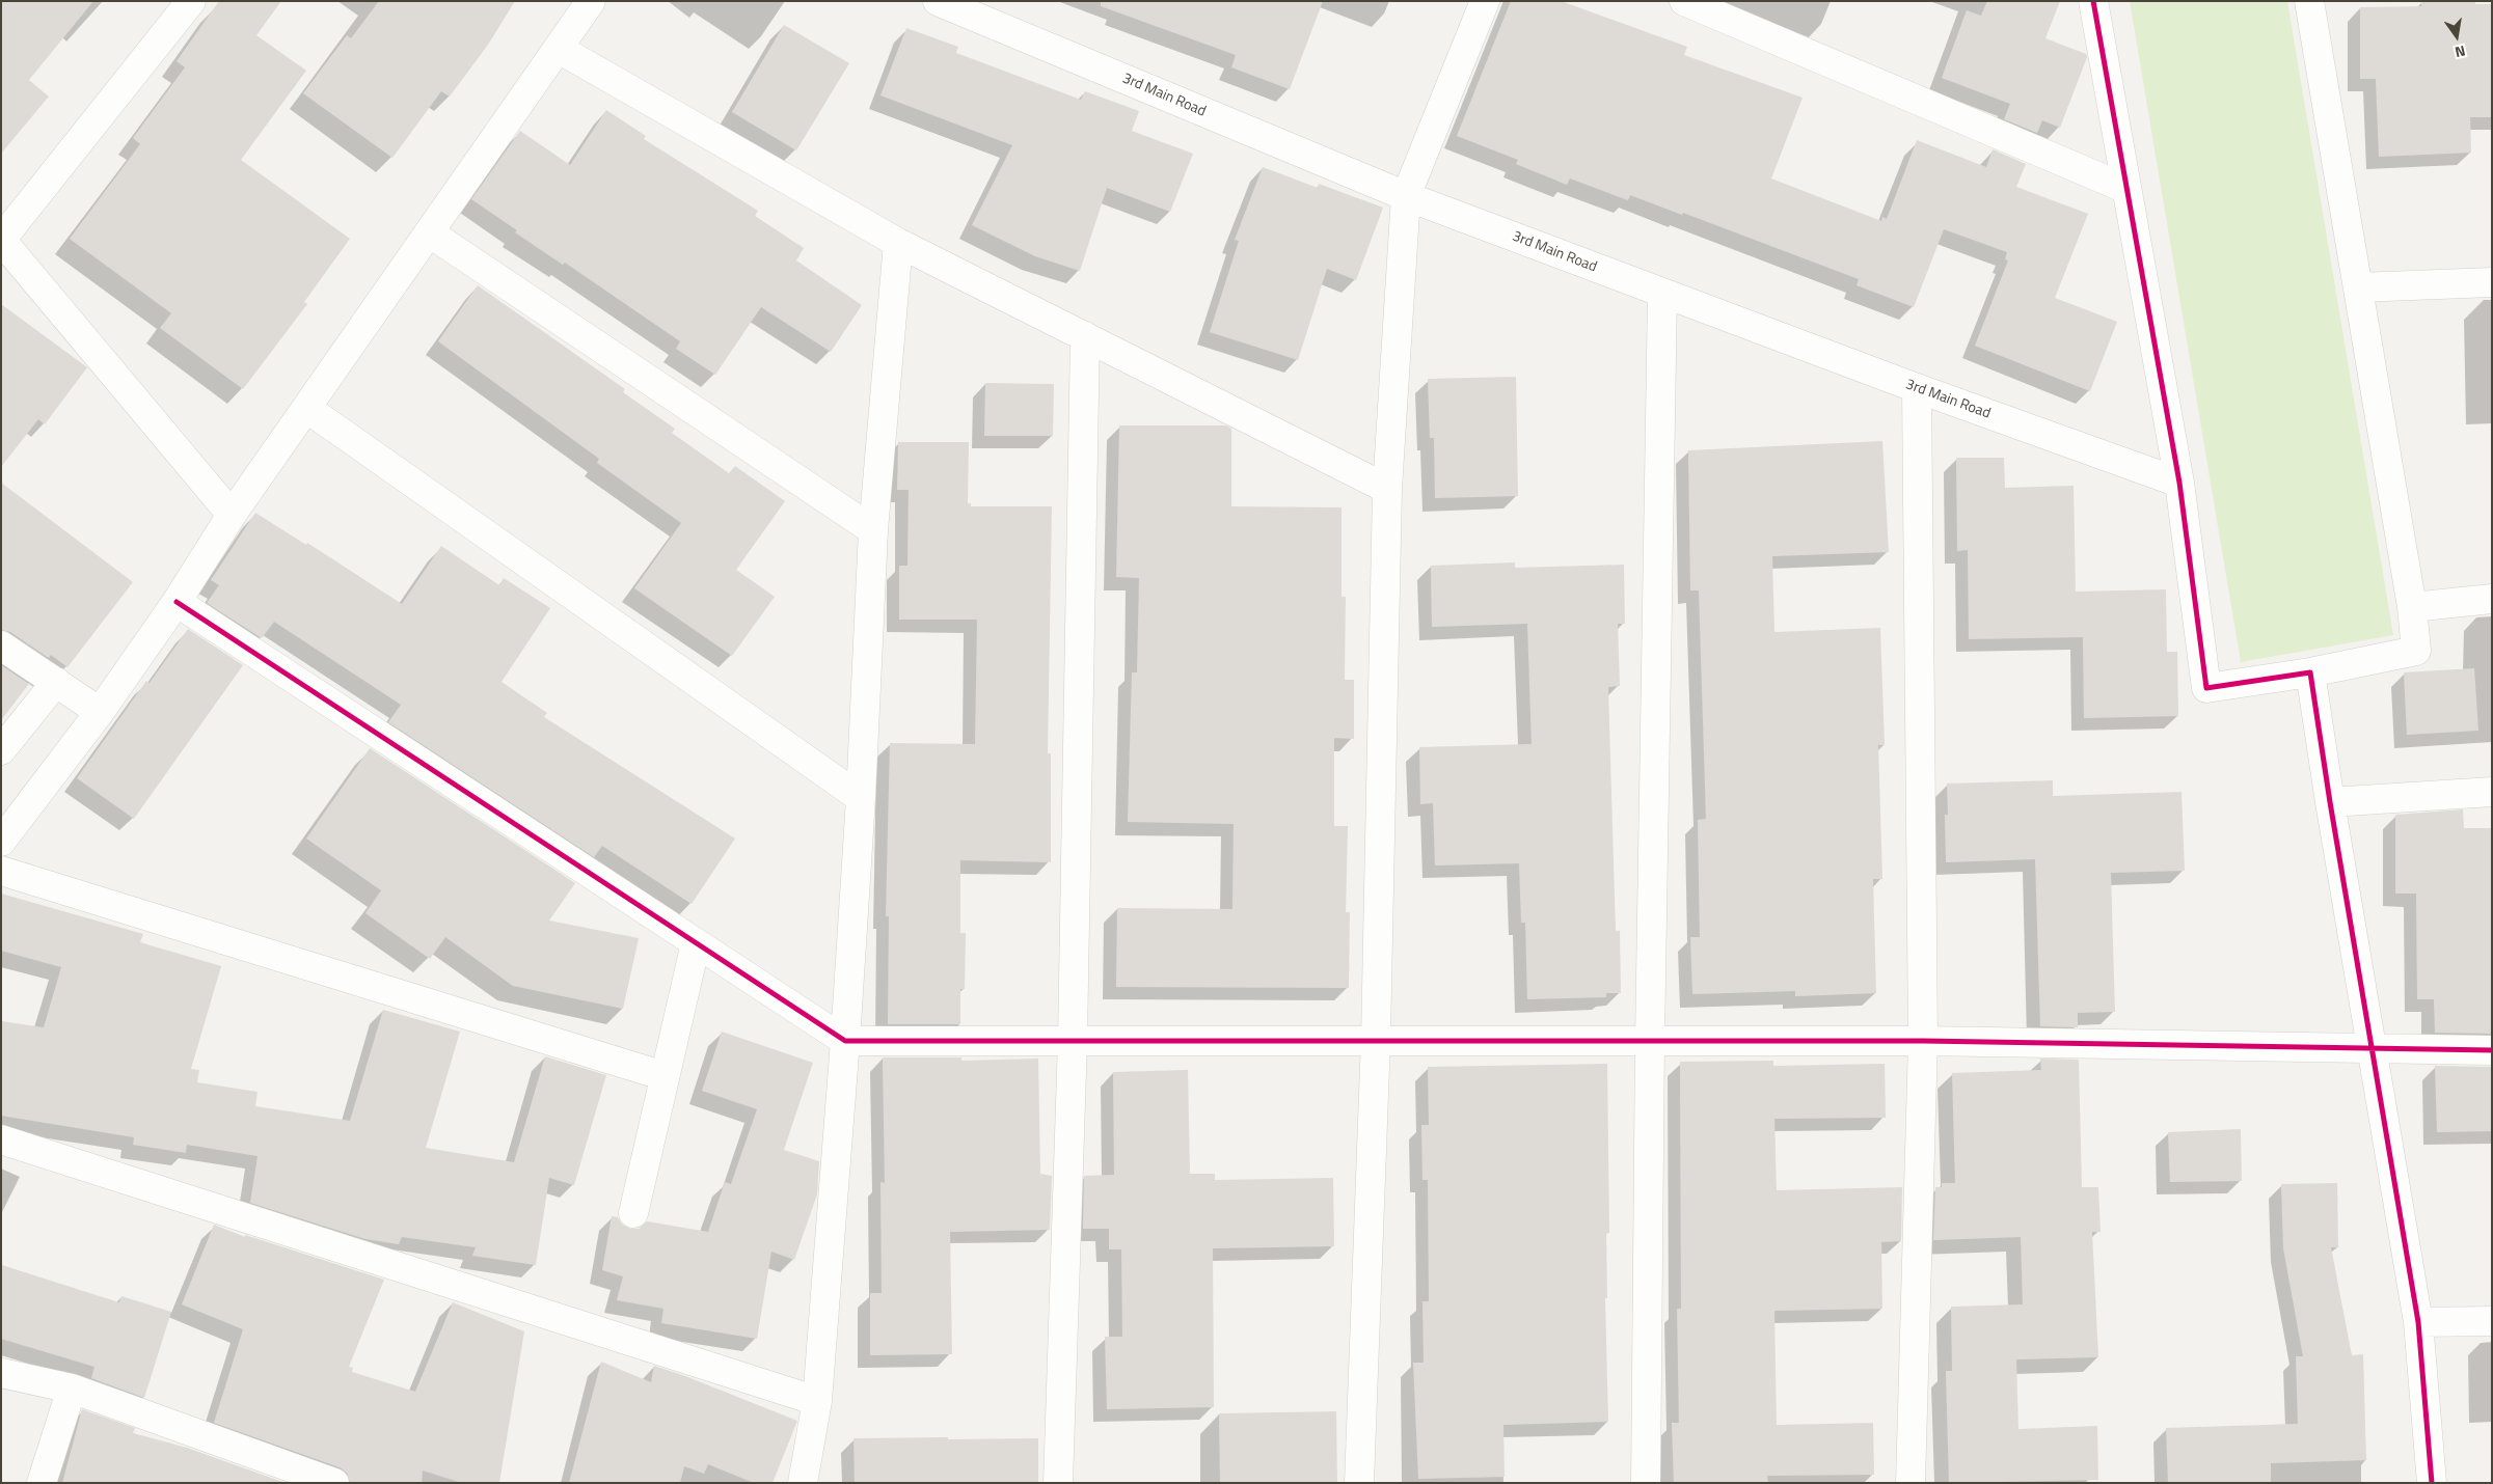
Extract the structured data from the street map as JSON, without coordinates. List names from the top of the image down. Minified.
{"streets":{"street":["3rd Main Road"]},"north":"bottom"}
